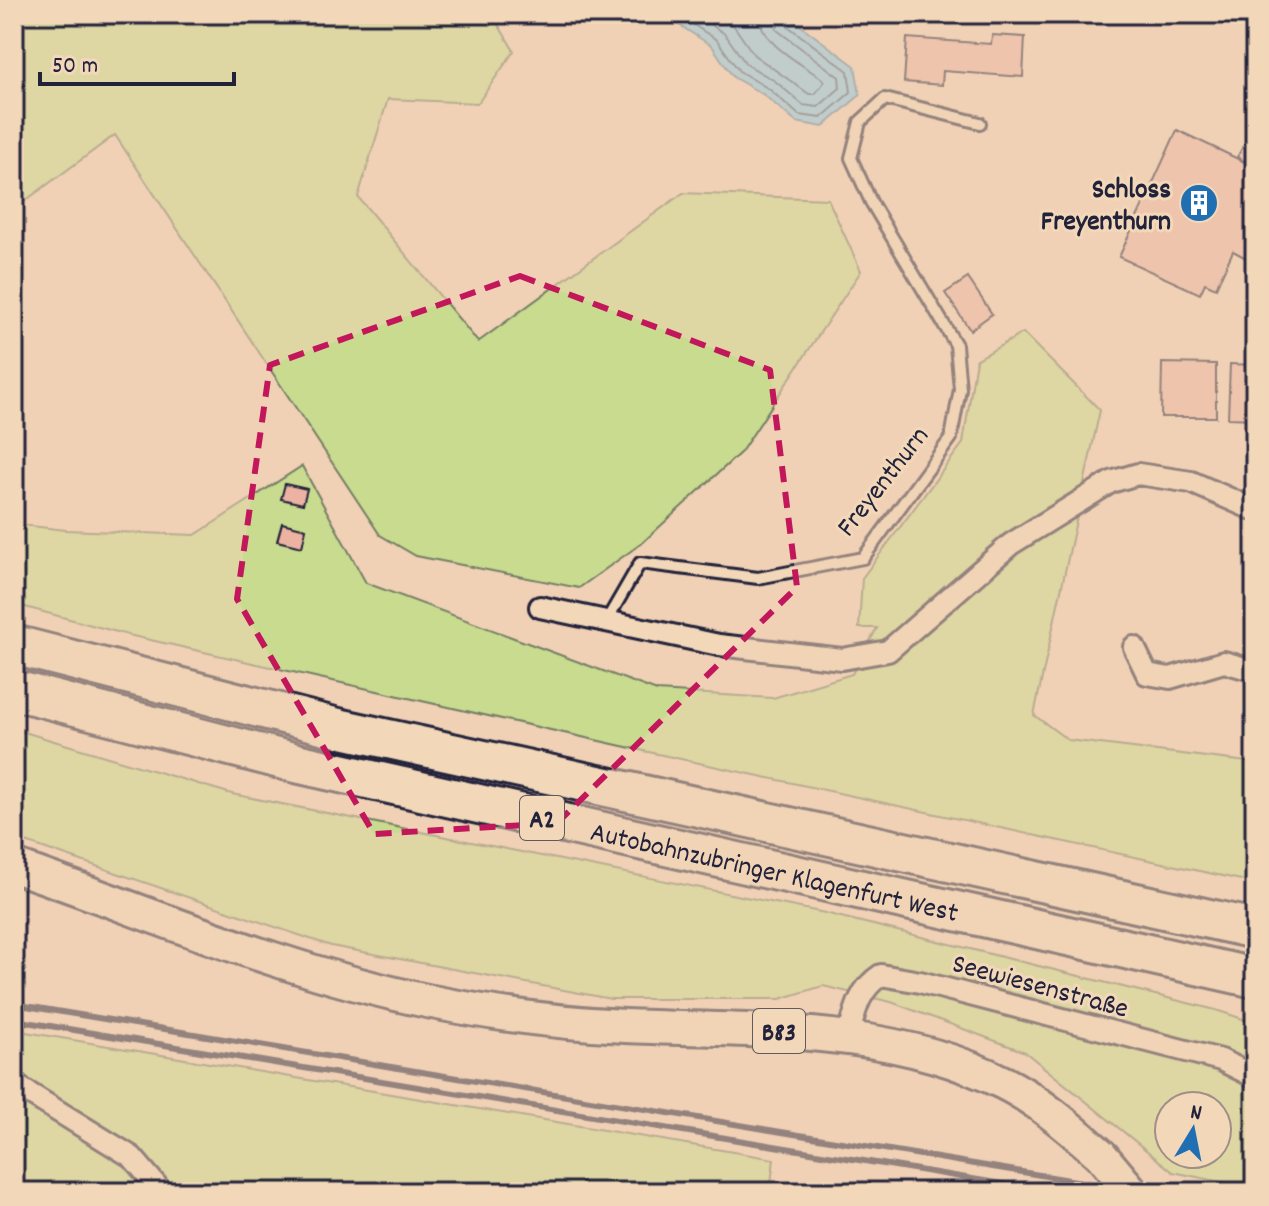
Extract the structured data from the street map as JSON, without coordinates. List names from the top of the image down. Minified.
{"streets":{"highway":["A2","Autobahnzubringer Klagenfurt West"],"main road":["B83"],"street":["Seewiesenstraße"],"lane":["Freyenthurn"]},"crossings":[["Seewiesenstraße","B83"]],"places":{"building":["Schloss Freyenthurn"]},"scale_bar":"50 m","north":"top"}
